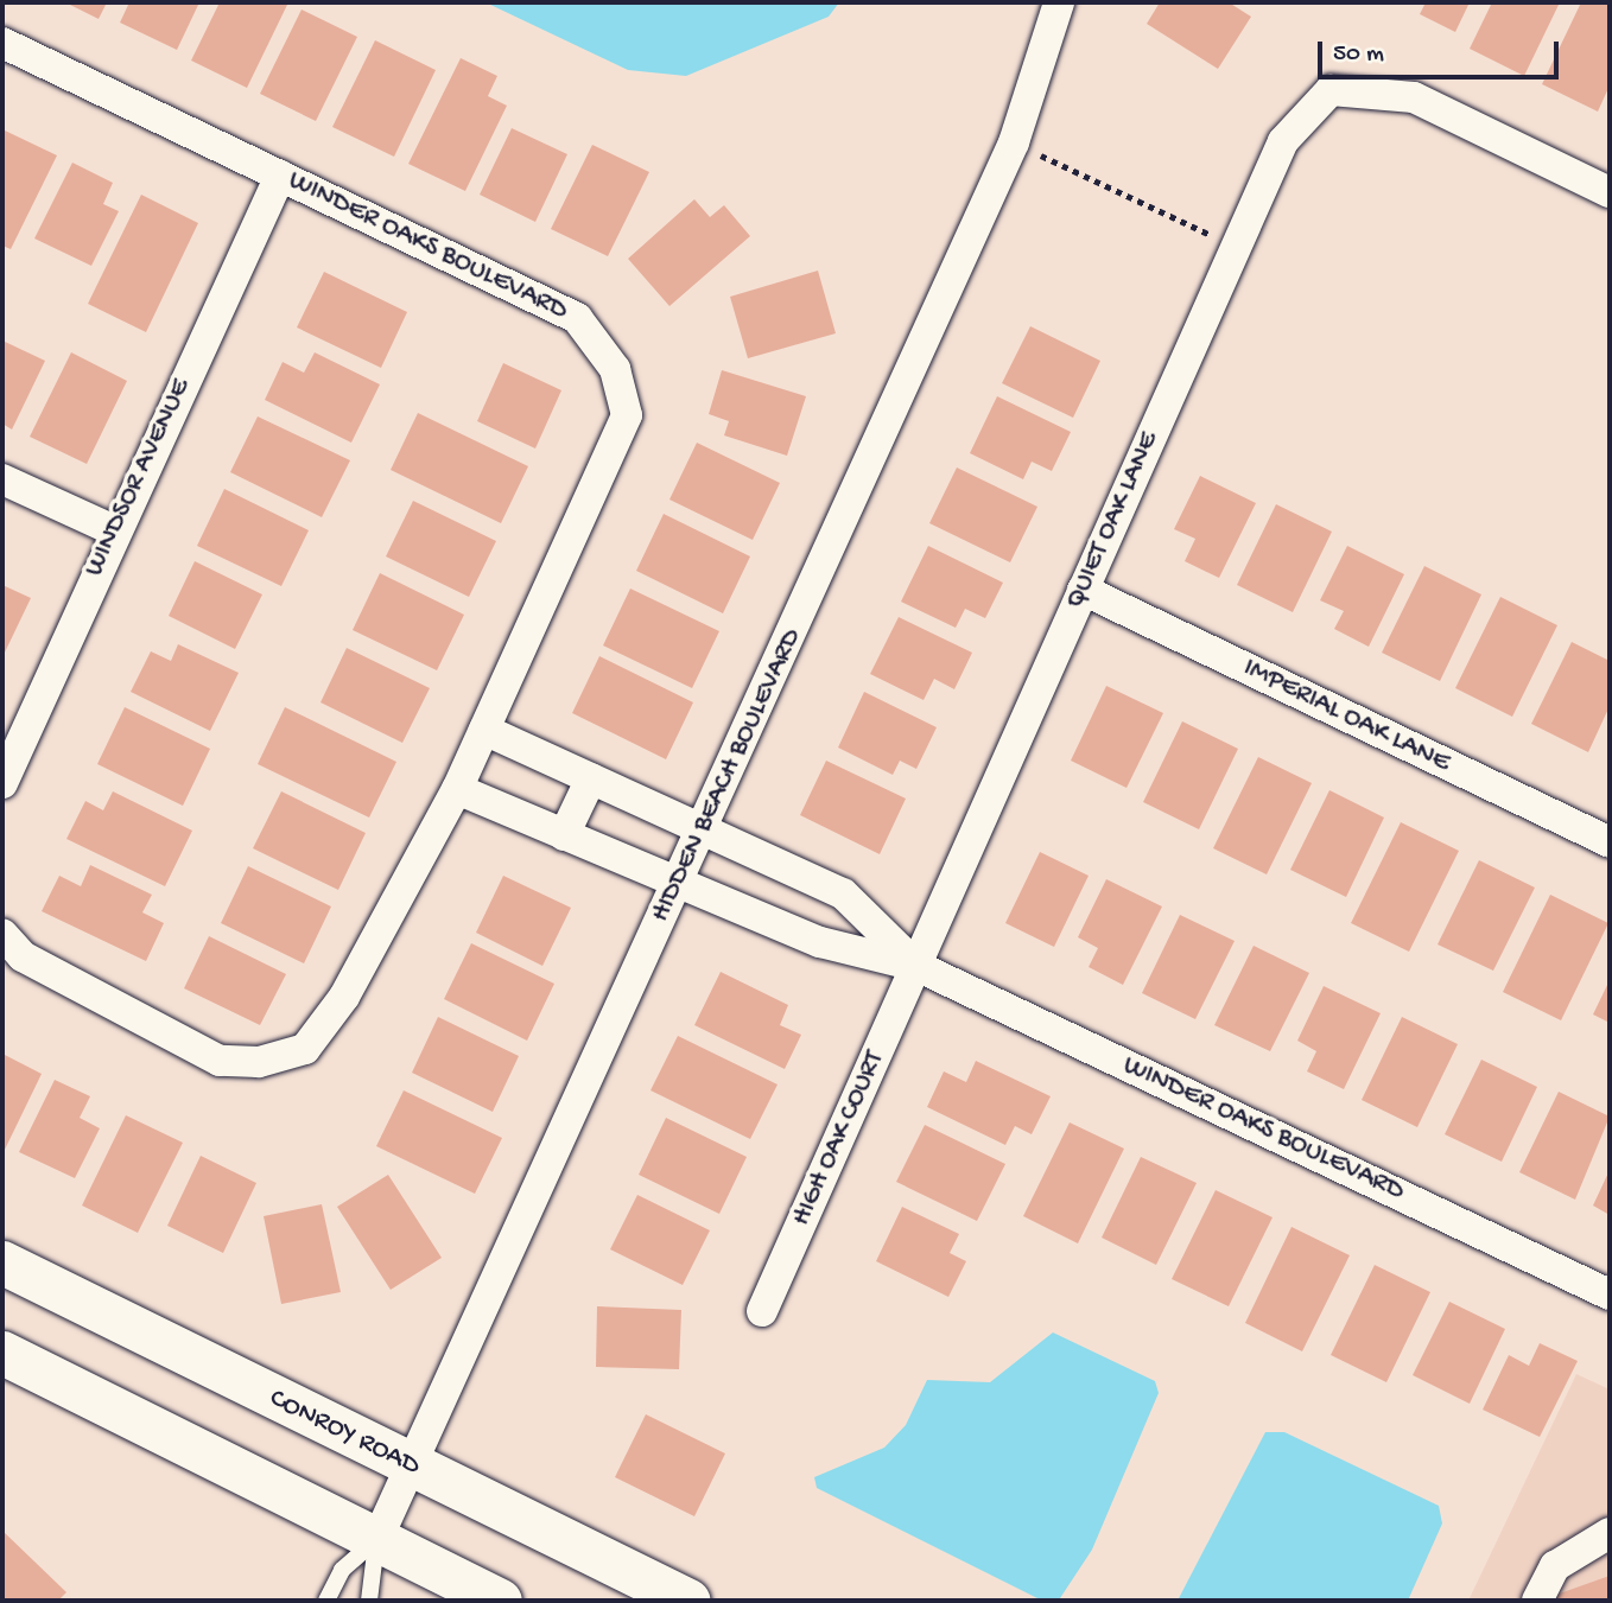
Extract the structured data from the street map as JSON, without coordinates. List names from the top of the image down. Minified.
{"streets":{"main road":["CONROY ROAD"],"street":["WINDER OAKS BOULEVARD","WINDSOR AVENUE","QUIET OAK LANE","IMPERIAL OAK LANE","HIDDEN BEACH BOULEVARD","HIGH OAK COURT"]},"crossings":[["WINDER OAKS BOULEVARD","WINDSOR AVENUE"],["WINDER OAKS BOULEVARD","QUIET OAK LANE"],["WINDER OAKS BOULEVARD","HIDDEN BEACH BOULEVARD"],["WINDER OAKS BOULEVARD","HIGH OAK COURT"],["QUIET OAK LANE","IMPERIAL OAK LANE"],["QUIET OAK LANE","HIGH OAK COURT"],["HIDDEN BEACH BOULEVARD","CONROY ROAD"]],"scale_bar":"50 m"}
